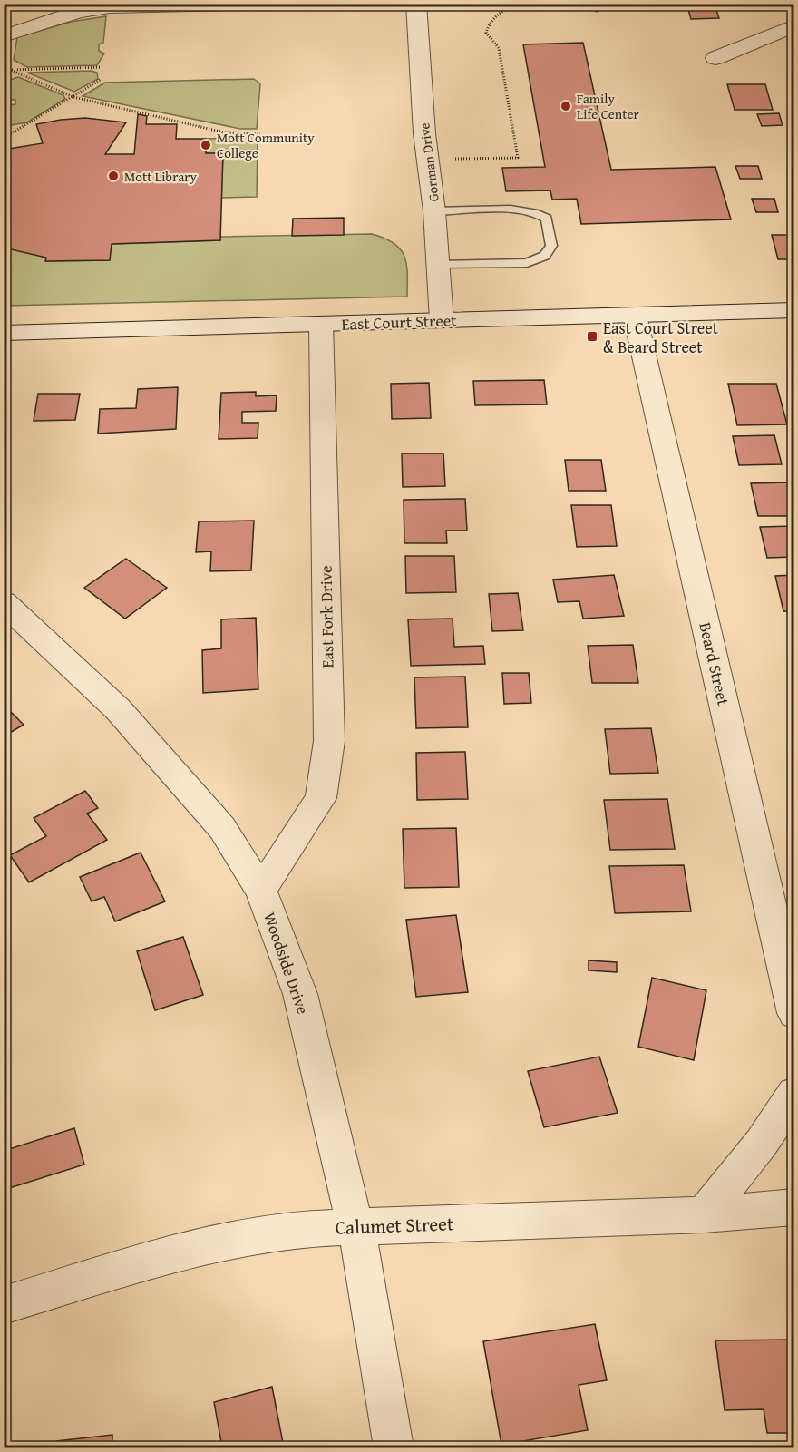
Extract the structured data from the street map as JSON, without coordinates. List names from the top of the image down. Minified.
{"streets":{"street":["Gorman Drive","East Court Street","East Fork Drive","Beard Street","Woodside Drive","Calumet Street"]},"crossings":[["Gorman Drive","East Court Street"],["East Court Street","East Fork Drive"],["East Court Street","Beard Street"],["East Fork Drive","Woodside Drive"],["Woodside Drive","Calumet Street"]],"places":{"other":["Family Life Center","Mott Community College","Mott Library"],"transit":["East Court Street & Beard Street"]}}
